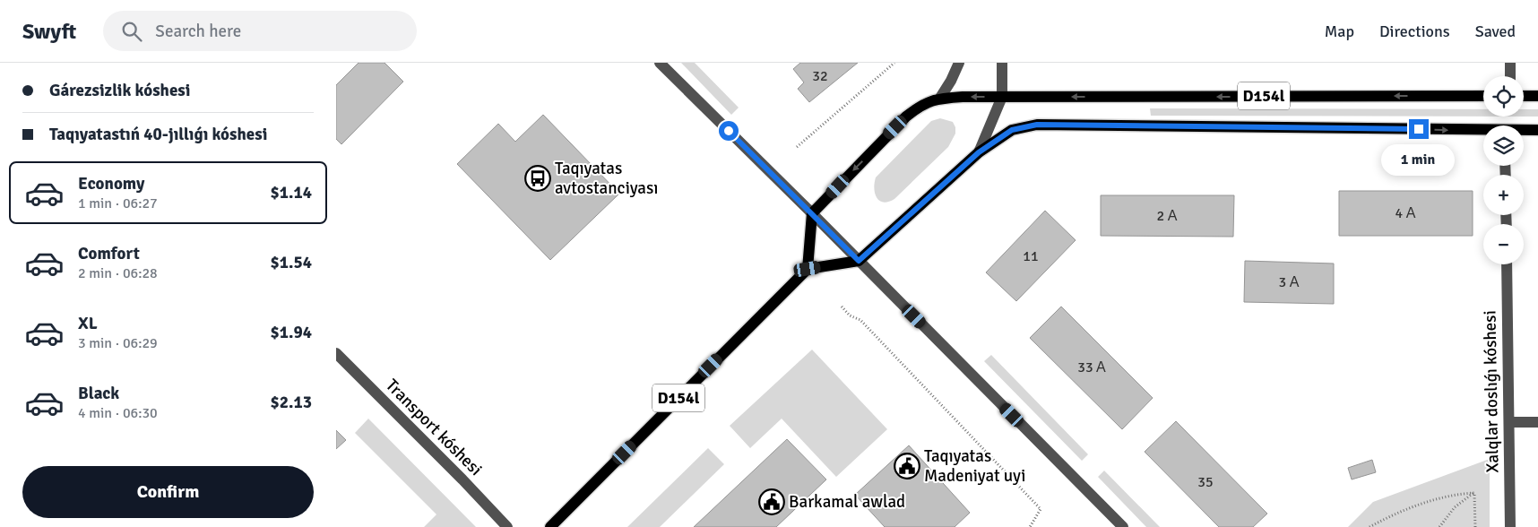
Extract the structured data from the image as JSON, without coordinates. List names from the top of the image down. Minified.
{"streets":{"main road":["D154l"],"street":["Xalqlar doslıǵı kóshesi","Transport kóshesi"]},"places":{"bus stop":["Taqıyatas avtostanciyası"],"public building":["Taqıyatas Madeniyat uyi","Barkamal awlad"]},"house_numbers":["32","4 А","2 А","11","3 А","33 А","35"],"page":{"header":"Swyft","search":"Search here","nav":["Map","Directions","Saved"],"banner":["Gárezsizlik kóshesi","Taqıyatastıń 40-jıllıǵı kóshesi"],"map_buttons":["+","−"],"bubble":"1 min","list":[{"name":"Economy","note":"1 min · 06:27","value":"$1.14"},{"name":"Comfort","note":"2 min · 06:28","value":"$1.54"},{"name":"XL","note":"3 min · 06:29","value":"$1.94"},{"name":"Black","note":"4 min · 06:30","value":"$2.13"}],"buttons":"Confirm"}}
